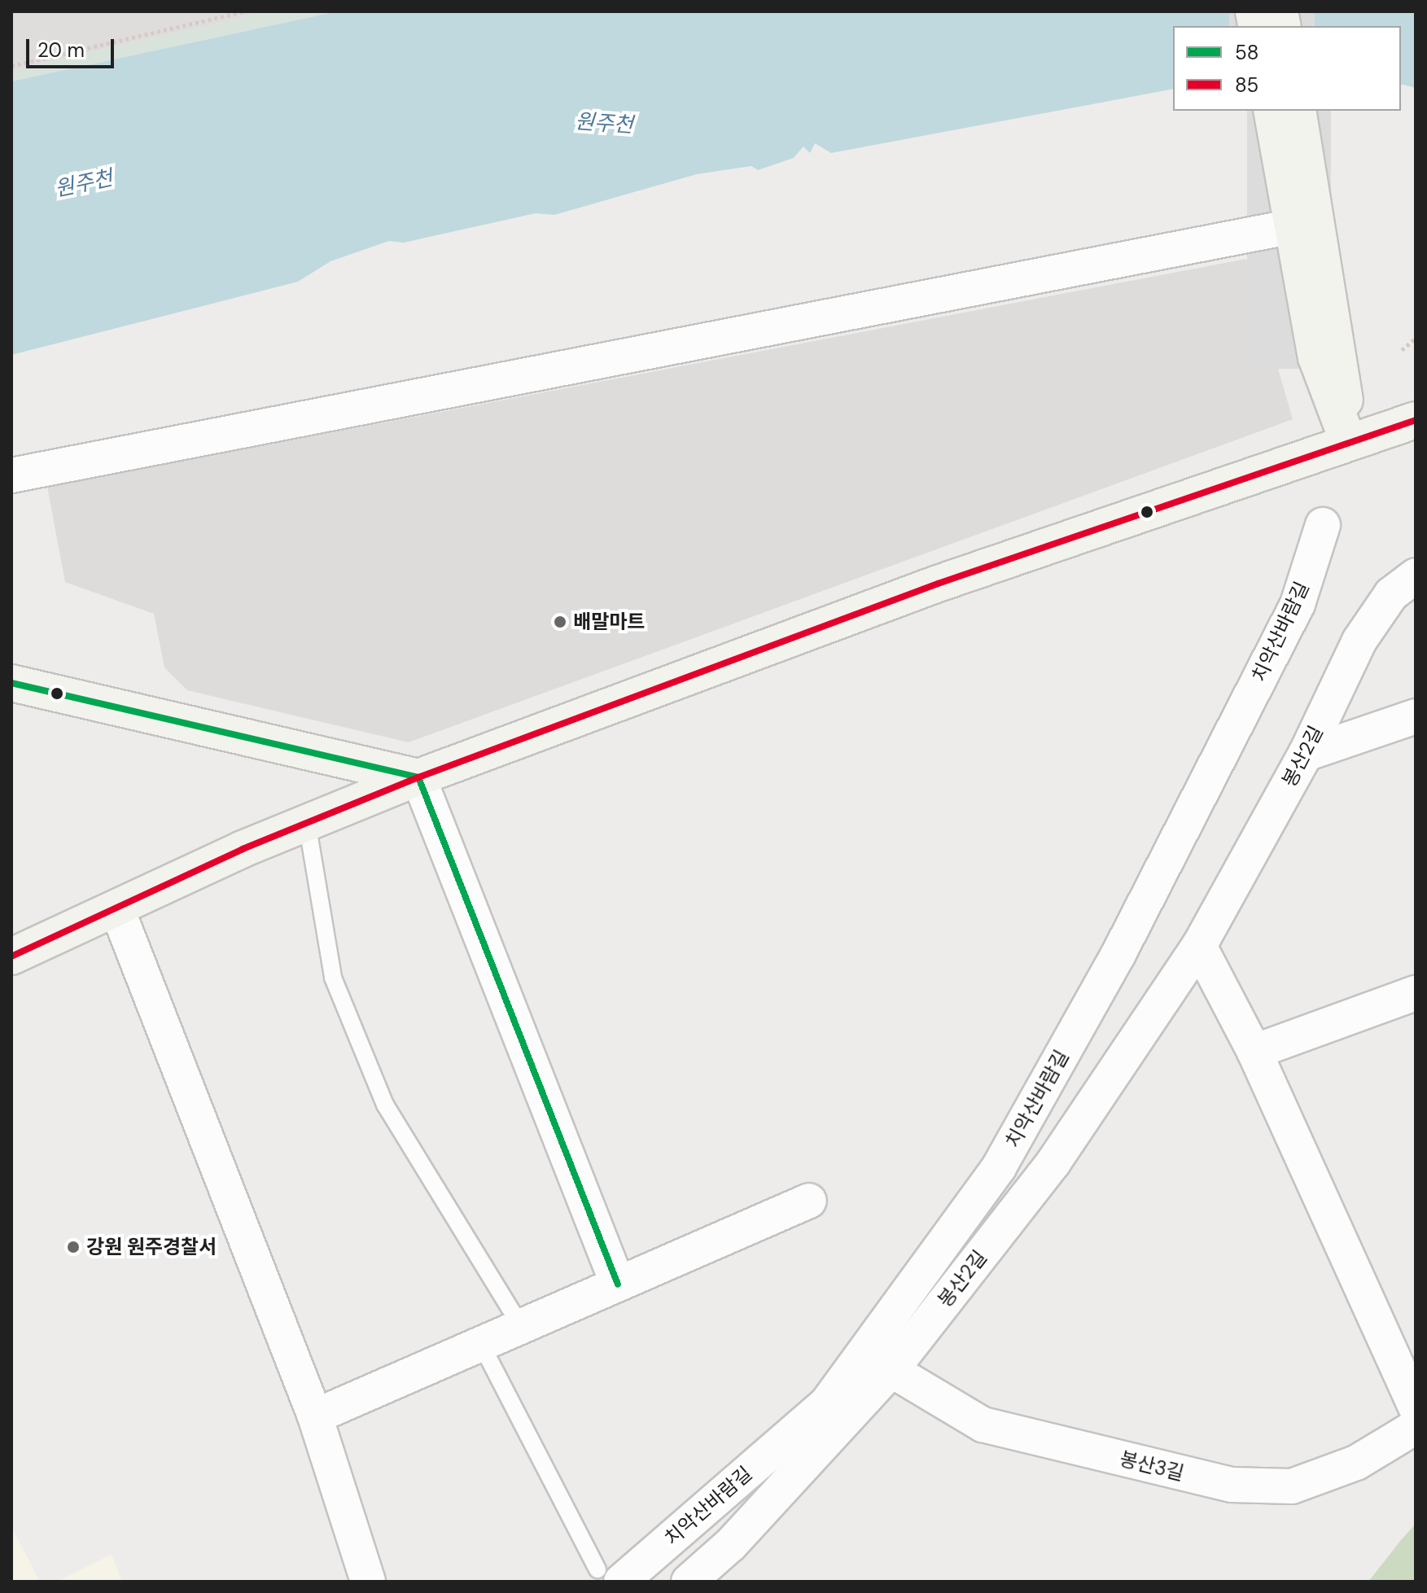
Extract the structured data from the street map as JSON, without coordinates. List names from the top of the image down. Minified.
{"streets":{"street":["치악산바람길","봉산2길","봉산3길"]},"crossings":[["봉산2길","봉산3길"]],"water":["원주천"],"places":["배말마트","강원 원주경찰서"],"lines":["transit line 85","transit line 58"],"legend":["58","85"],"scale_bar":"20 m"}
